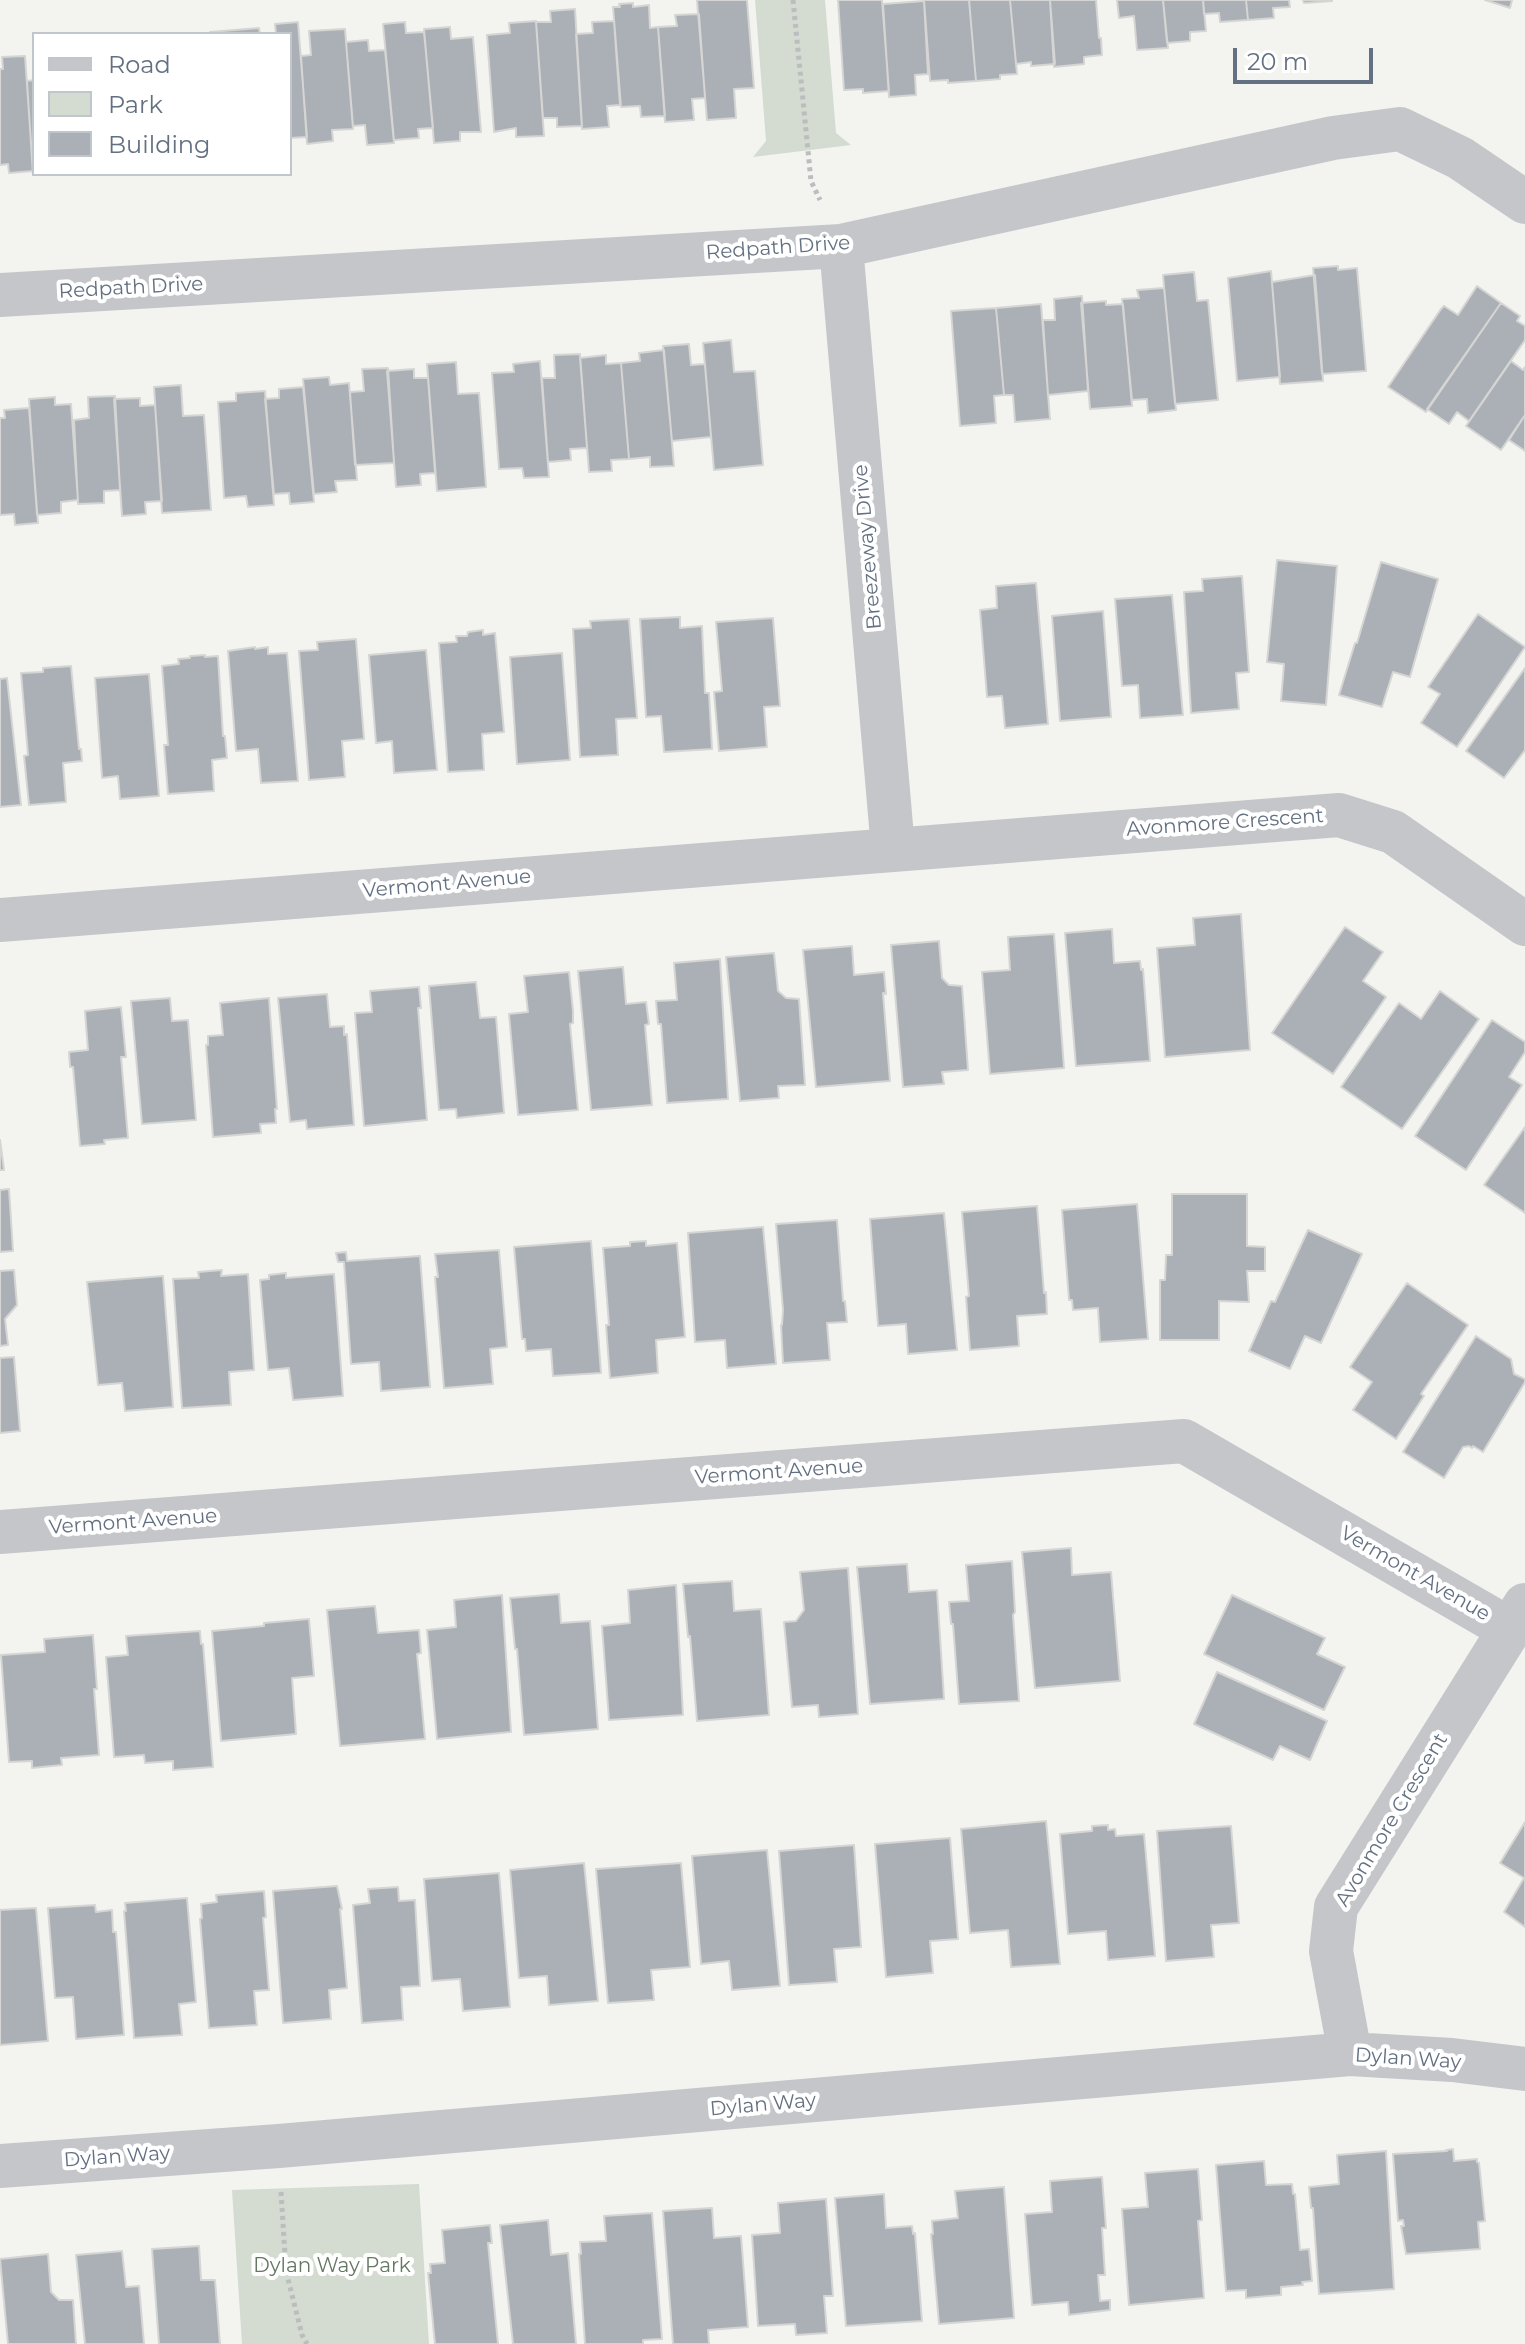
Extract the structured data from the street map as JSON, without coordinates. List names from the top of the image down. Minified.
{"streets":{"street":["Redpath Drive","Breezeway Drive","Avonmore Crescent","Vermont Avenue","Dylan Way"]},"crossings":[["Redpath Drive","Breezeway Drive"],["Breezeway Drive","Avonmore Crescent"],["Breezeway Drive","Vermont Avenue"],["Avonmore Crescent","Vermont Avenue"],["Avonmore Crescent","Dylan Way"]],"parks":["Dylan Way Park"],"legend":["Road","Park","Building"],"scale_bar":"20 m"}
